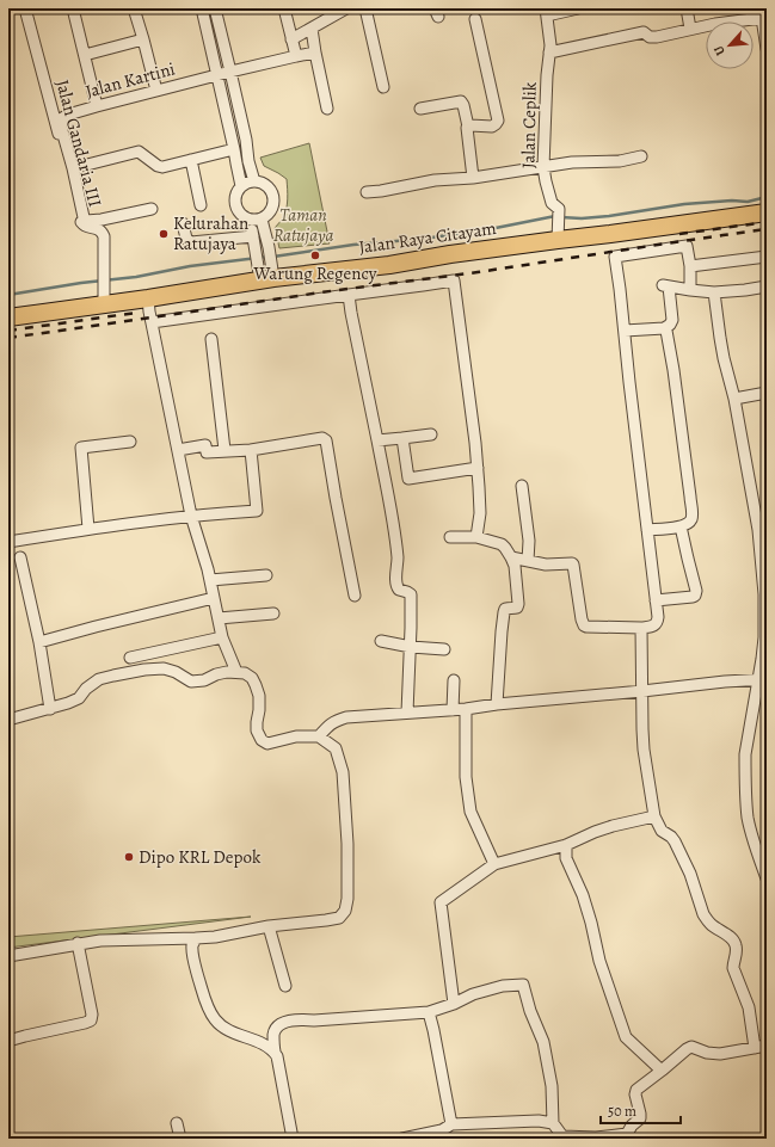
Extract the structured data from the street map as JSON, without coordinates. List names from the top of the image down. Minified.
{"streets":{"main road":["Jalan Raya Citayam"],"street":["Jalan Kartini","Jalan Ceplik","Jalan Gandaria III"]},"crossings":[["Jalan Ceplik","Jalan Raya Citayam"],["Jalan Gandaria III","Jalan Raya Citayam"]],"parks":["Taman Ratujaya"],"places":["Kelurahan Ratujaya","Warung Regency","Dipo KRL Depok"],"scale_bar":"50 m","north":"bottom left"}
